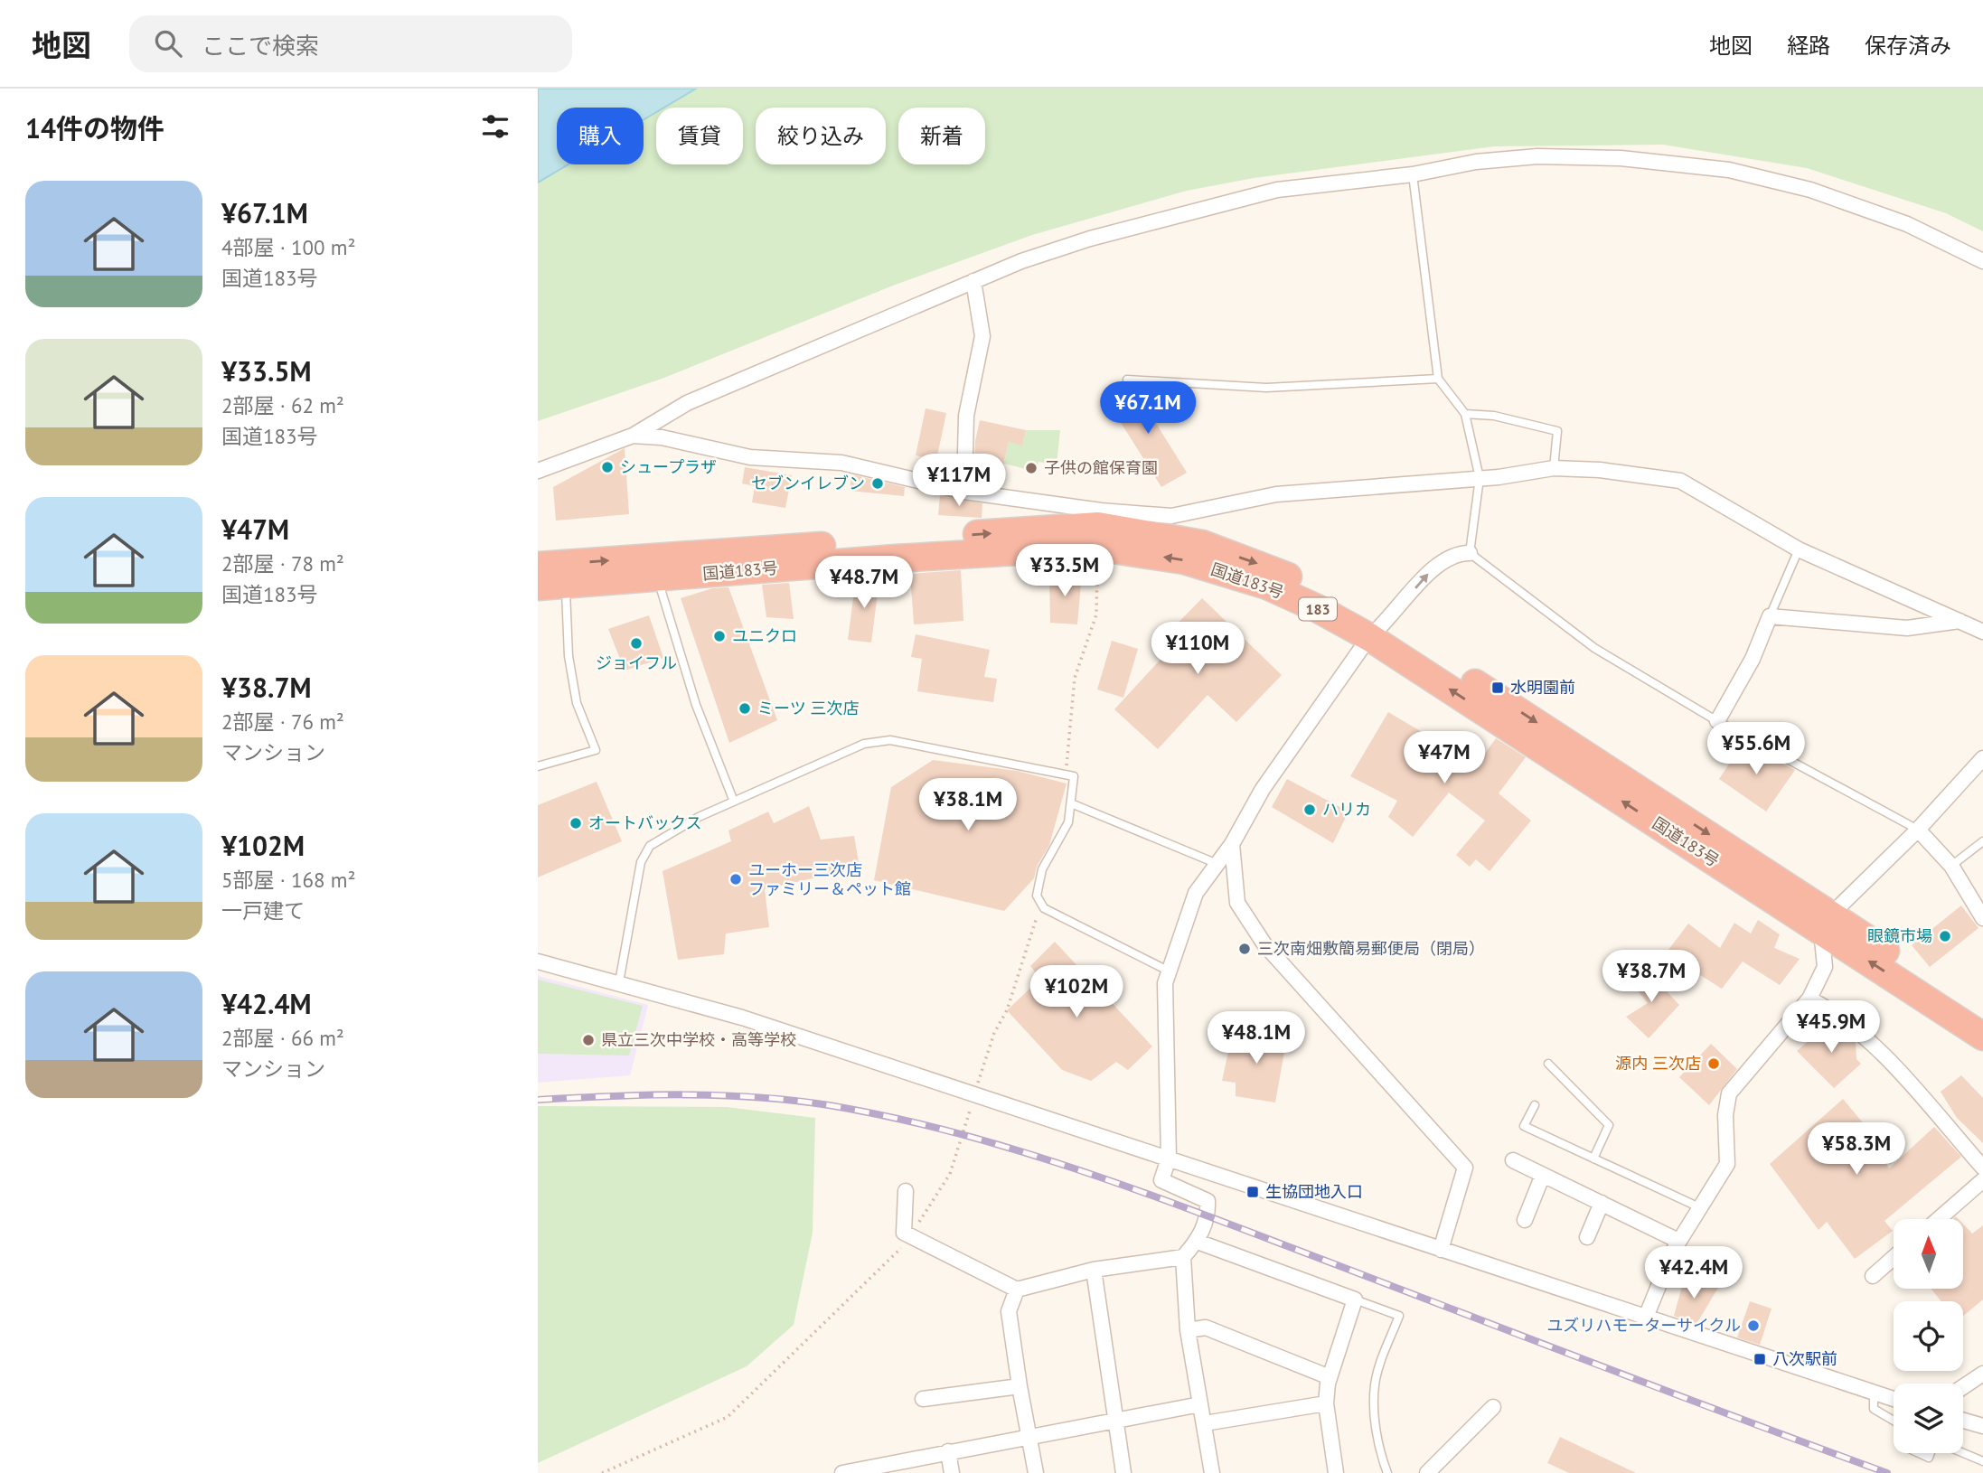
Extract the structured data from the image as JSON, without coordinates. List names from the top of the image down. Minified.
{"streets":{"highway":["国道183号","183"]},"places":{"other":["シュープラザ","子供の館保育園","セブンイレブン","ユニクロ","ジョイフル","ミーツ 三次店","ハリカ","オートバックス","ユーホー三次店 ファミリー＆ペット館","眼鏡市場","三次南畑敷簡易郵便局（閉局）","県立三次中学校・高等学校","源内 三次店","ユズリハモーターサイクル"],"transit":["水明園前","生協団地入口","八次駅前"]},"north":"top","page":{"header":"地図","search":"ここで検索","nav":["地図","経路","保存済み"],"heading":"14件の物件","chip":["購入","賃貸","絞り込み","新着"],"list":[{"name":"¥67.1M","note":"4部屋 · 100 m² · 国道183号"},{"name":"¥33.5M","note":"2部屋 · 62 m² · 国道183号"},{"name":"¥47M","note":"2部屋 · 78 m² · 国道183号"},{"name":"¥38.7M","note":"2部屋 · 76 m² · マンション"},{"name":"¥102M","note":"5部屋 · 168 m² · 一戸建て"},{"name":"¥42.4M","note":"2部屋 · 66 m² · マンション"}],"price":["¥67.1M","¥117M","¥33.5M","¥48.7M","¥110M","¥55.6M","¥47M","¥38.1M","¥38.7M","¥102M","¥45.9M","¥48.1M","¥58.3M","¥42.4M"]}}
